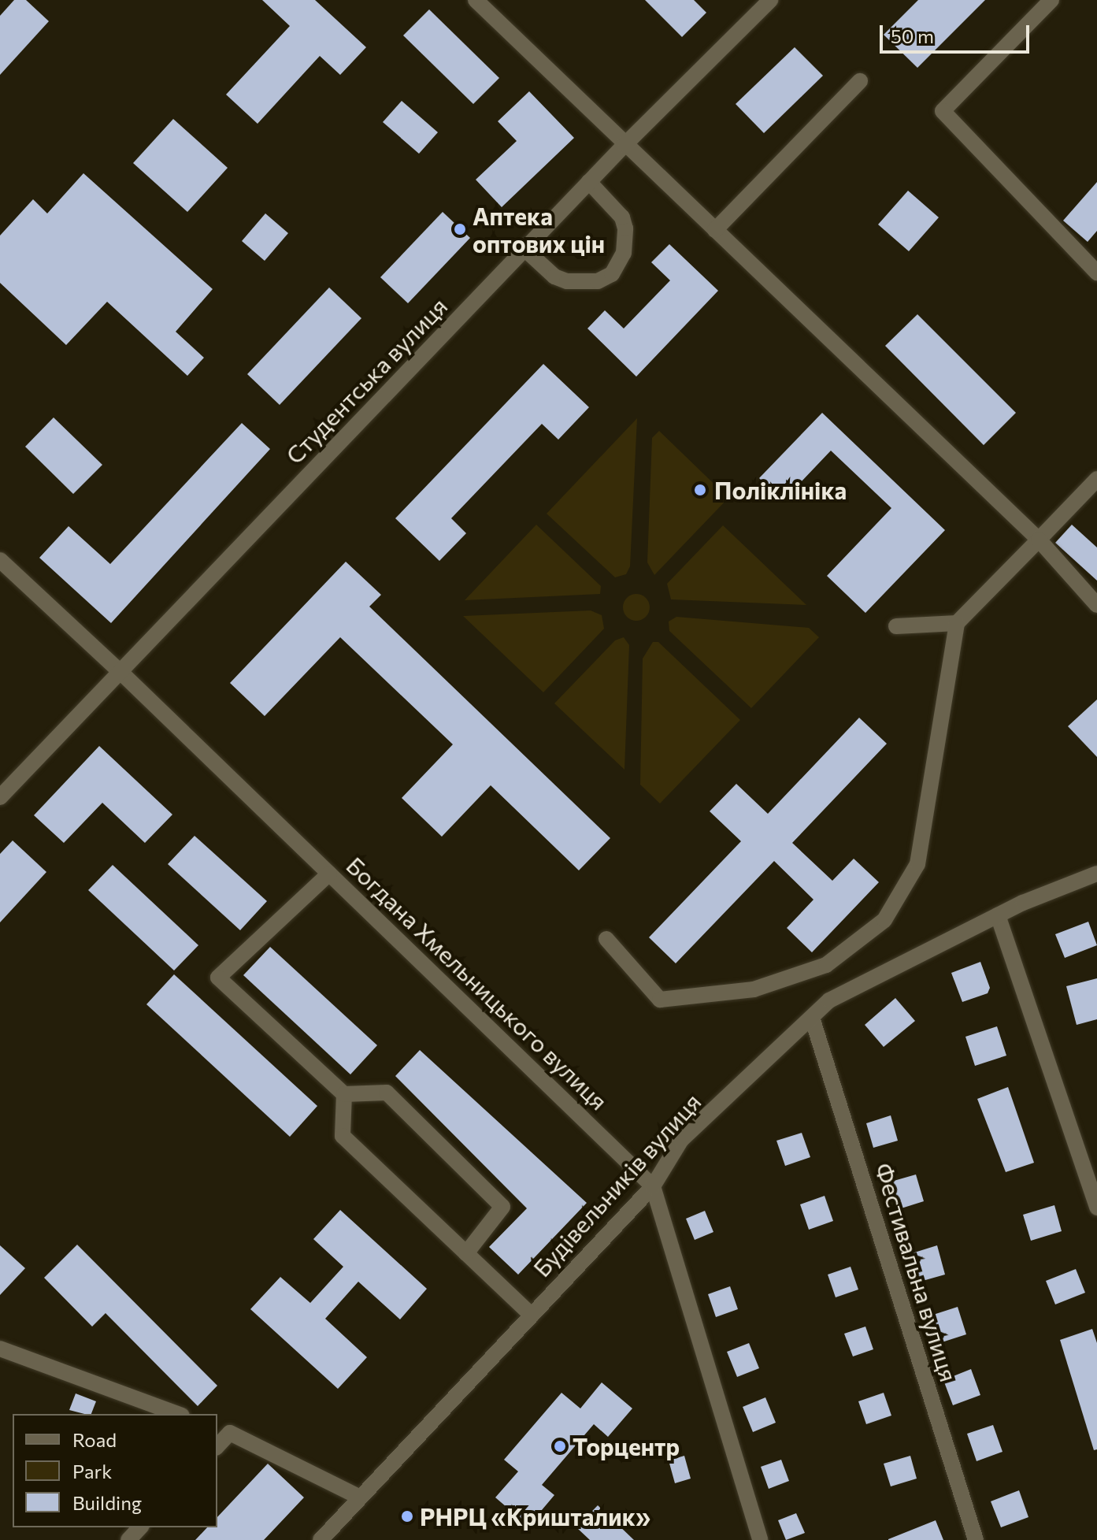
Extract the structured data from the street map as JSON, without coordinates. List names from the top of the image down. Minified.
{"streets":{"street":["Студентська вулиця","Богдана Хмельницького вулиця","Будівельників вулиця","Фестивальна вулиця"]},"crossings":[["Студентська вулиця","Богдана Хмельницького вулиця"],["Богдана Хмельницького вулиця","Будівельників вулиця"],["Будівельників вулиця","Фестивальна вулиця"]],"places":["Аптека оптових цін","Поліклініка","Торцентр","РНРЦ «Кришталик»"],"legend":["Road","Park","Building"],"scale_bar":"50 m"}
